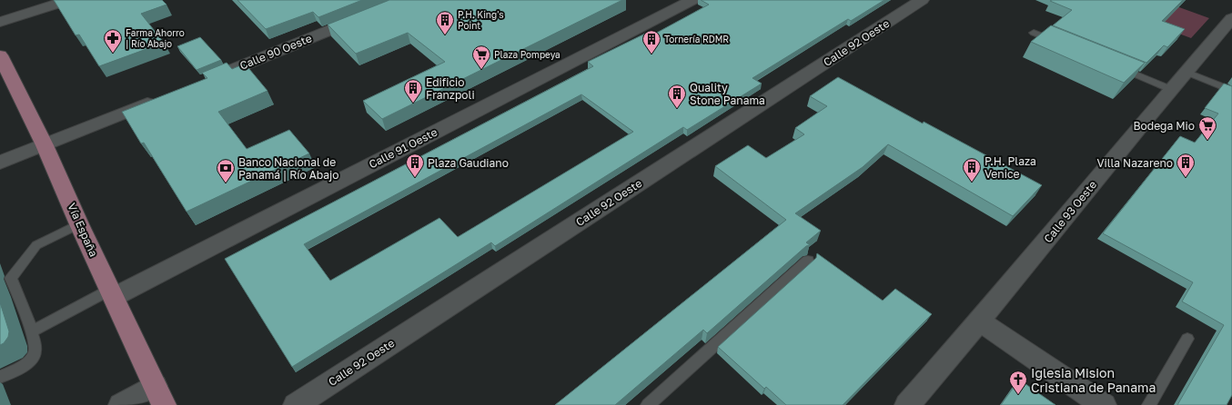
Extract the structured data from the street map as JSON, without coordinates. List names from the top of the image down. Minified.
{"streets":{"main road":["Vía España"],"street":["Calle 92 Oeste","Calle 90 Oeste","Calle 91 Oeste","Calle 93 Oeste"]},"crossings":[["Calle 91 Oeste","Vía España"]],"places":{"building":["P.H. King's Point","Tornería RDMR","Edificio Franzpoli","Quality Stone Panama","Plaza Gaudiano","Villa Nazareno","P.H. Plaza Venice"],"pharmacy":["Farma Ahorro | Río Abajo"],"supermarket":["Plaza Pompeya","Bodega Mio"],"bank":["Banco Nacional de Panamá | Río Abajo"],"church":["Iglesia Mision Cristiana de Panama"]}}
